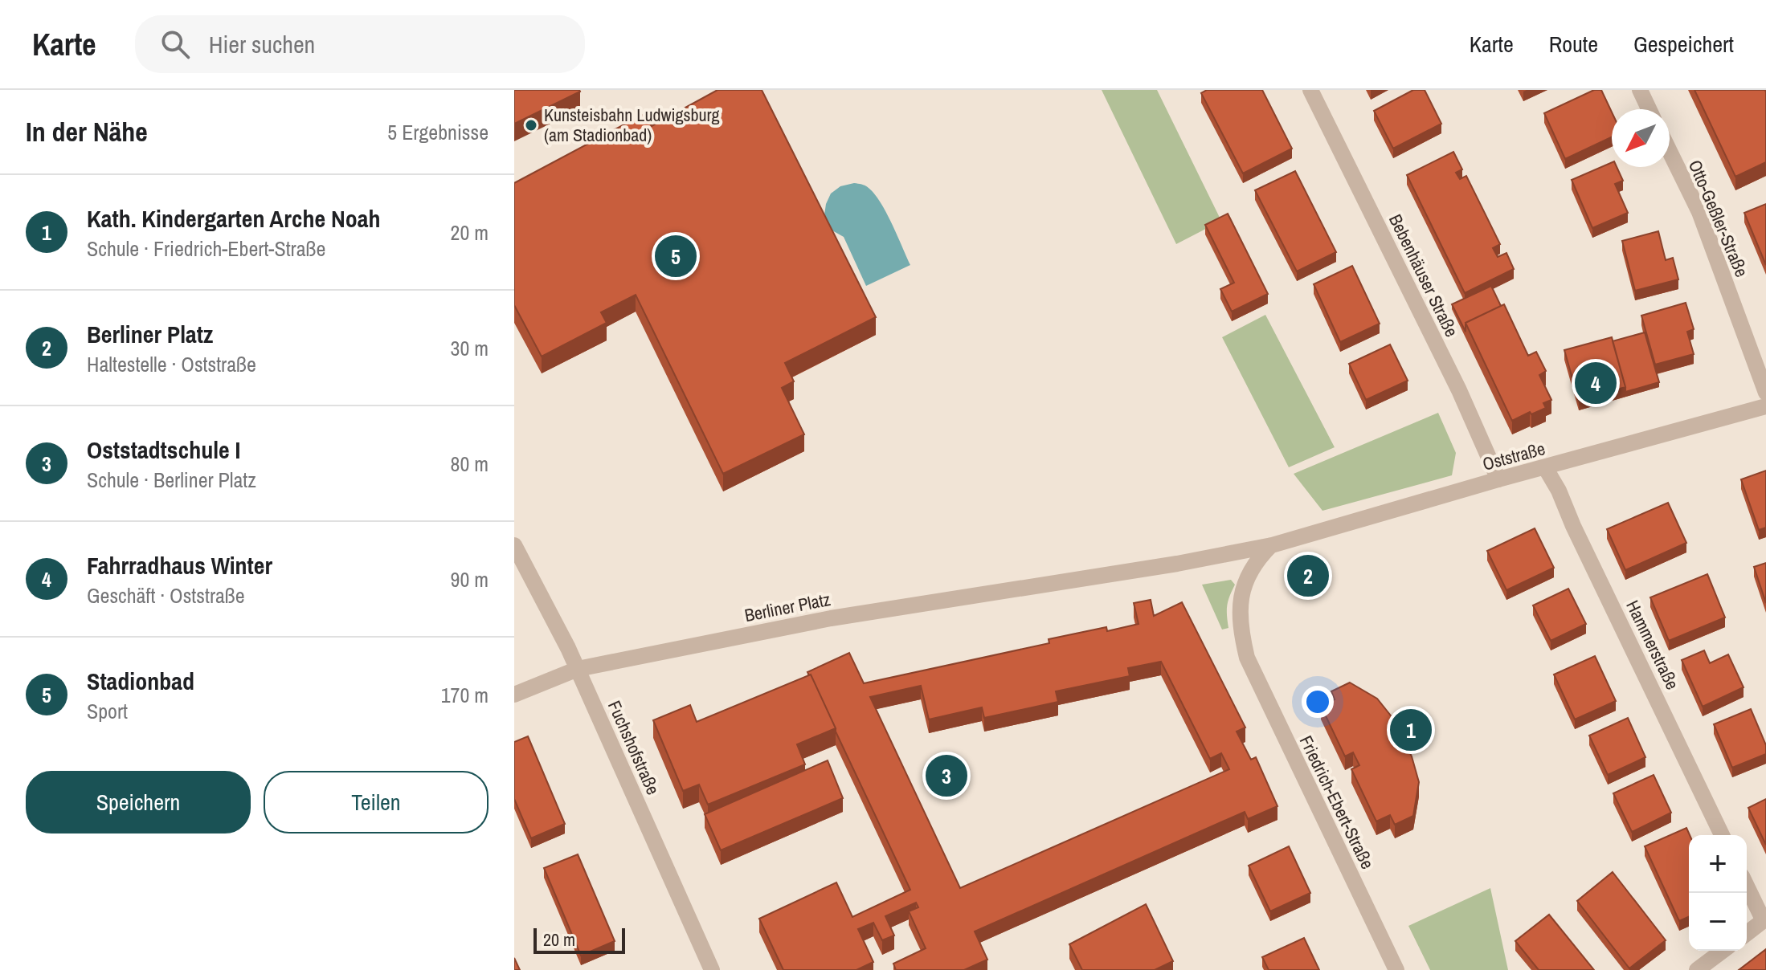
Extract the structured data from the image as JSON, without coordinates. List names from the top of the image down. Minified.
{"streets":{"street":["Otto-Geßler-Straße","Bebenhäuser Straße","Oststraße","Berliner Platz","Hammerstraße","Fuchshofstraße","Friedrich-Ebert-Straße"]},"crossings":[["Bebenhäuser Straße","Oststraße"],["Oststraße","Berliner Platz"],["Oststraße","Hammerstraße"],["Oststraße","Friedrich-Ebert-Straße"],["Berliner Platz","Fuchshofstraße"],["Berliner Platz","Friedrich-Ebert-Straße"]],"places":["Kunsteisbahn Ludwigsburg (am Stadionbad)"],"scale_bar":"20 m","north":"bottom left","page":{"header":"Karte","search":"Hier suchen","nav":["Karte","Route","Gespeichert"],"heading":["In der Nähe","5 Ergebnisse"],"list":[{"mark":"1","name":"Kath. Kindergarten Arche Noah","note":"Schule · Friedrich-Ebert-Straße","value":"20 m"},{"mark":"2","name":"Berliner Platz","note":"Haltestelle · Oststraße","value":"30 m"},{"mark":"3","name":"Oststadtschule I","note":"Schule · Berliner Platz","value":"80 m"},{"mark":"4","name":"Fahrradhaus Winter","note":"Geschäft · Oststraße","value":"90 m"},{"mark":"5","name":"Stadionbad","note":"Sport","value":"170 m"}],"pins":["5","4","2","1","3"],"buttons":["Speichern","Teilen"],"map_buttons":["+","−"],"scale":"20 m"}}
